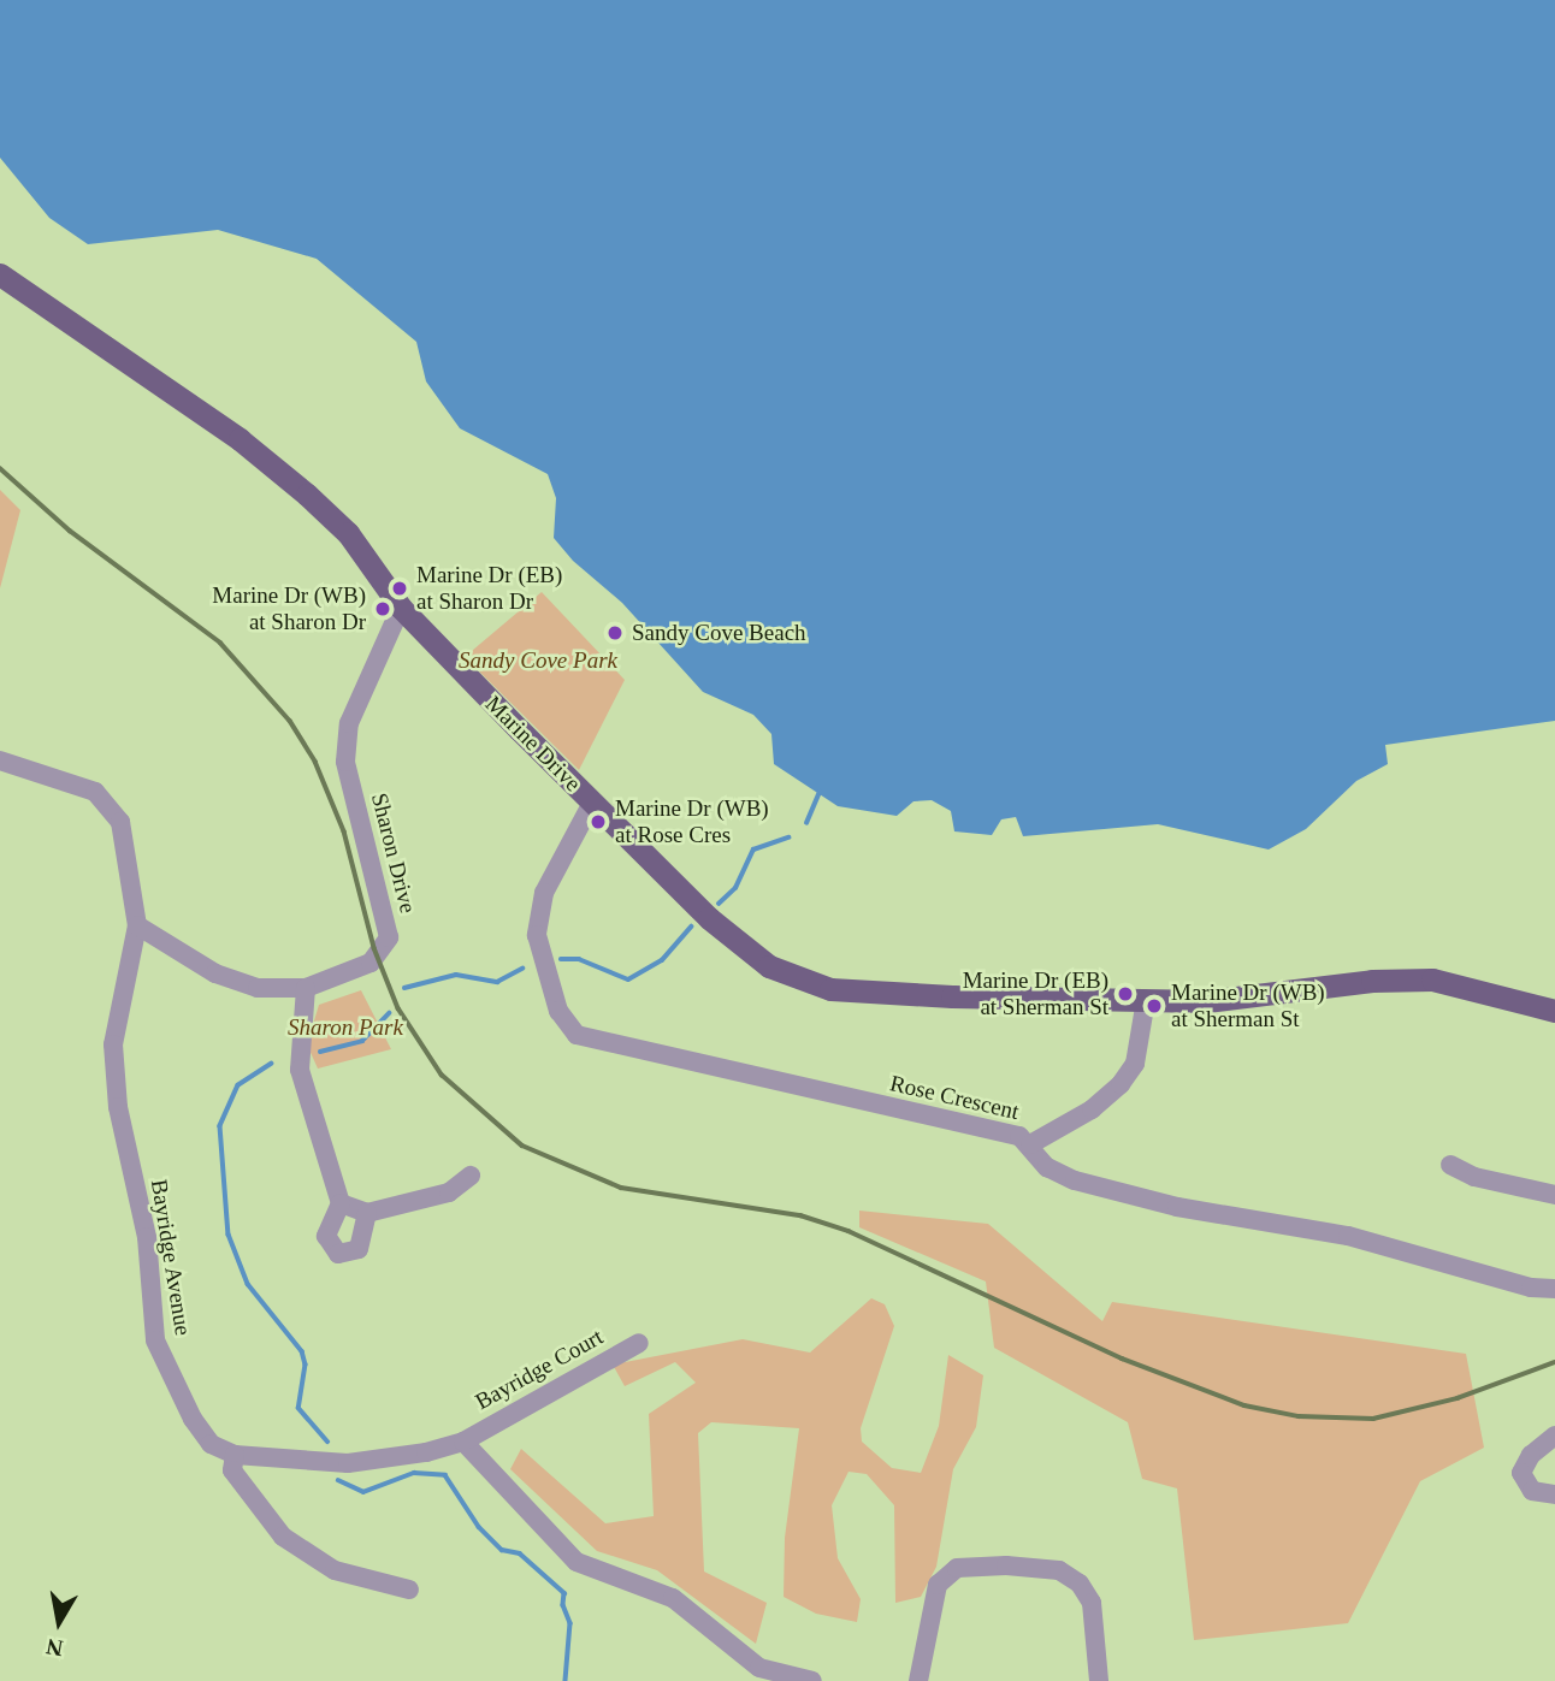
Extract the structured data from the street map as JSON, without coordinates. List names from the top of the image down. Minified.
{"streets":{"main road":["Marine Drive"],"street":["Sharon Drive","Rose Crescent","Bayridge Avenue","Bayridge Court"]},"crossings":[["Marine Drive","Sharon Drive"],["Marine Drive","Rose Crescent"],["Sharon Drive","Bayridge Avenue"]],"parks":["Sandy Cove Park","Sharon Park"],"places":["Marine Dr (EB) at Sharon Dr","Marine Dr (WB) at Sharon Dr","Sandy Cove Beach","Marine Dr (WB) at Rose Cres","Marine Dr (EB) at Sherman St","Marine Dr (WB) at Sherman St"],"north":"bottom"}
